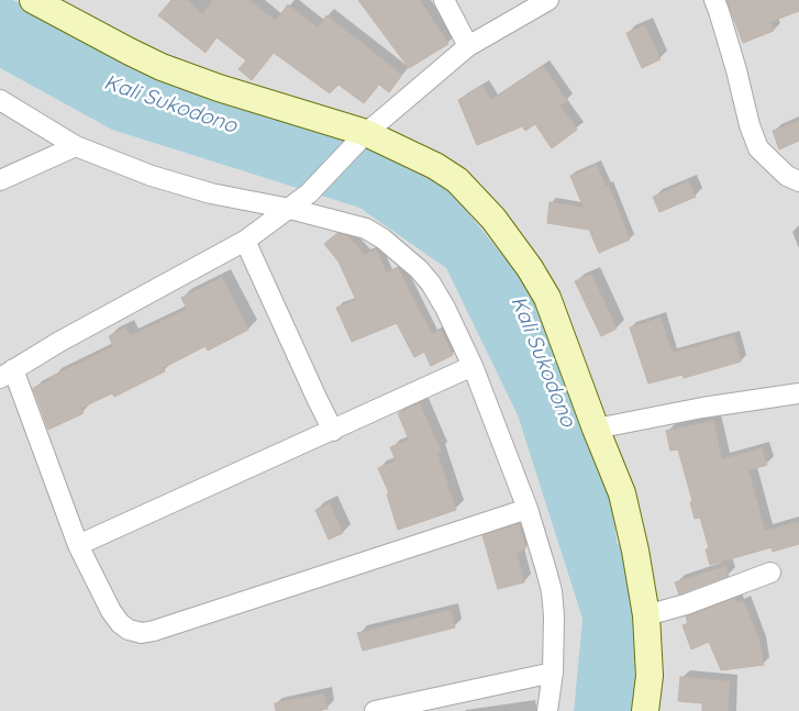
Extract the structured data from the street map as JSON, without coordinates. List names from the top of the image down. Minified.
{"water":["Kali Sukodono"]}
